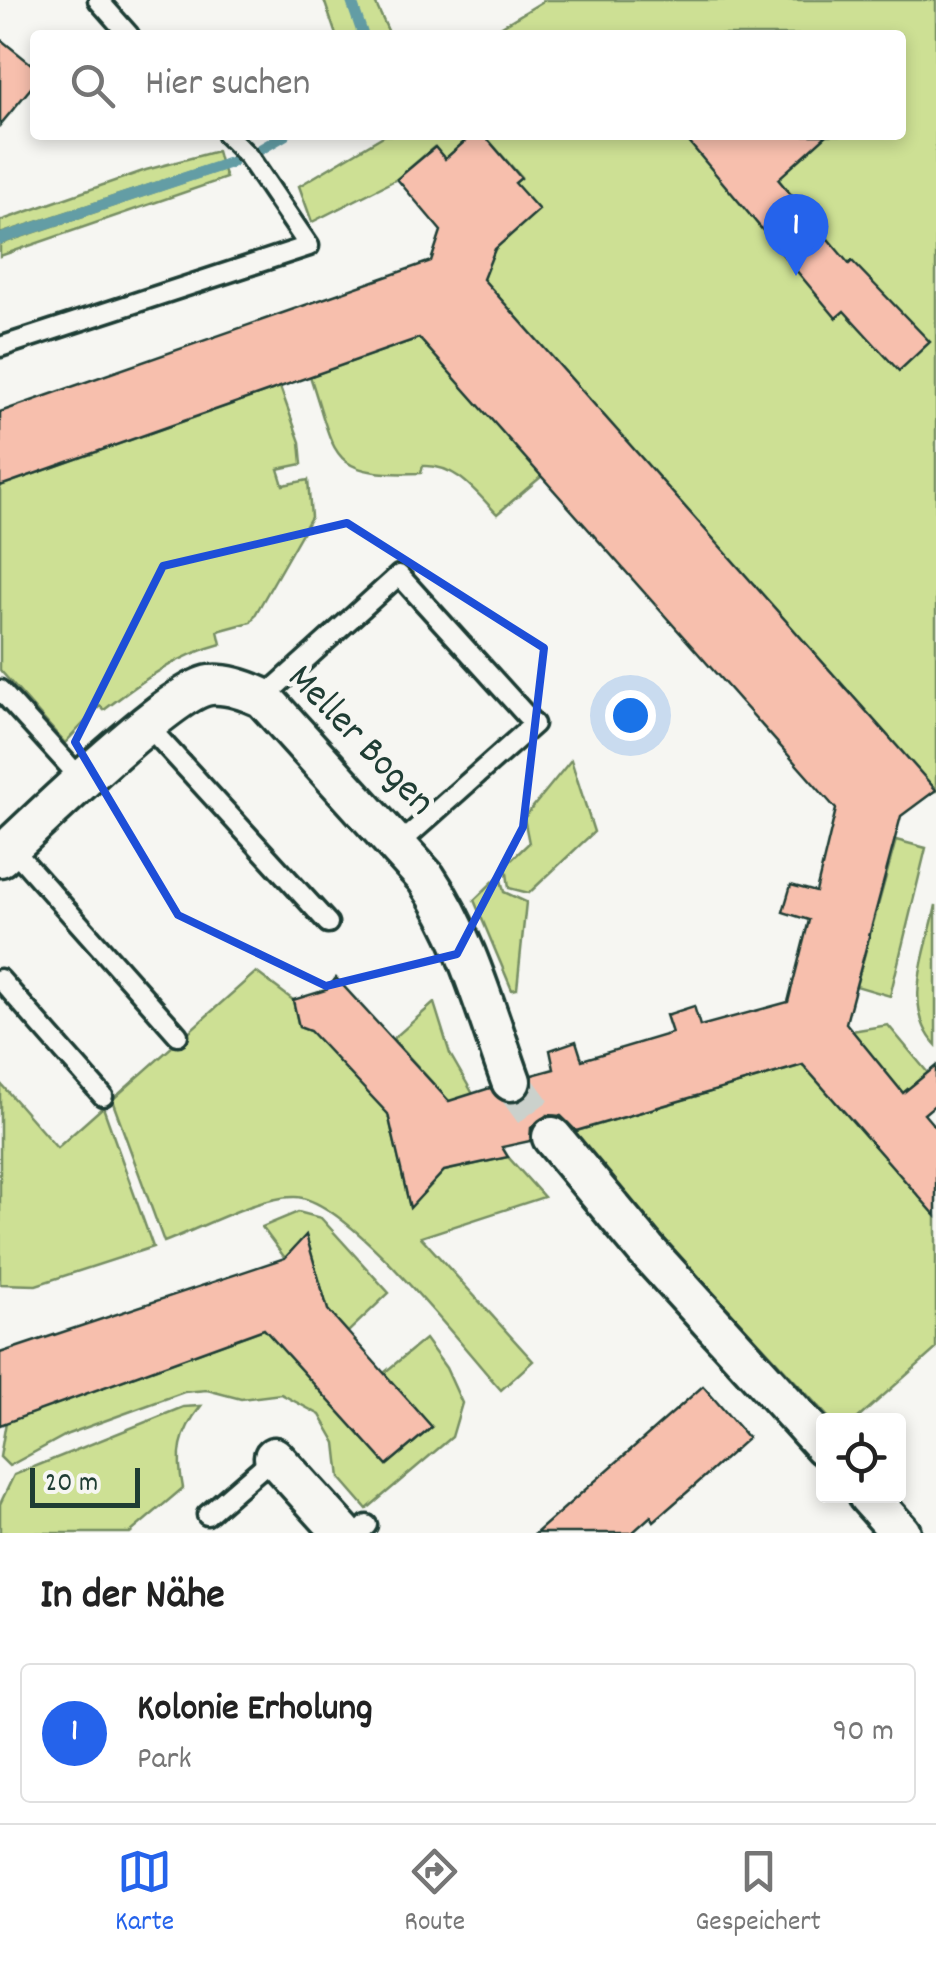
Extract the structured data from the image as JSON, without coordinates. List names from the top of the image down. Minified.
{"streets":{"street":["Meller Bogen"]},"scale_bar":"20 m","page":{"search":"Hier suchen","pins":"1","scale":"20 m","heading":"In der Nähe","list":[{"mark":"1","name":"Kolonie Erholung","note":"Park","value":"90 m"}],"nav":["Karte","Route","Gespeichert"]}}
